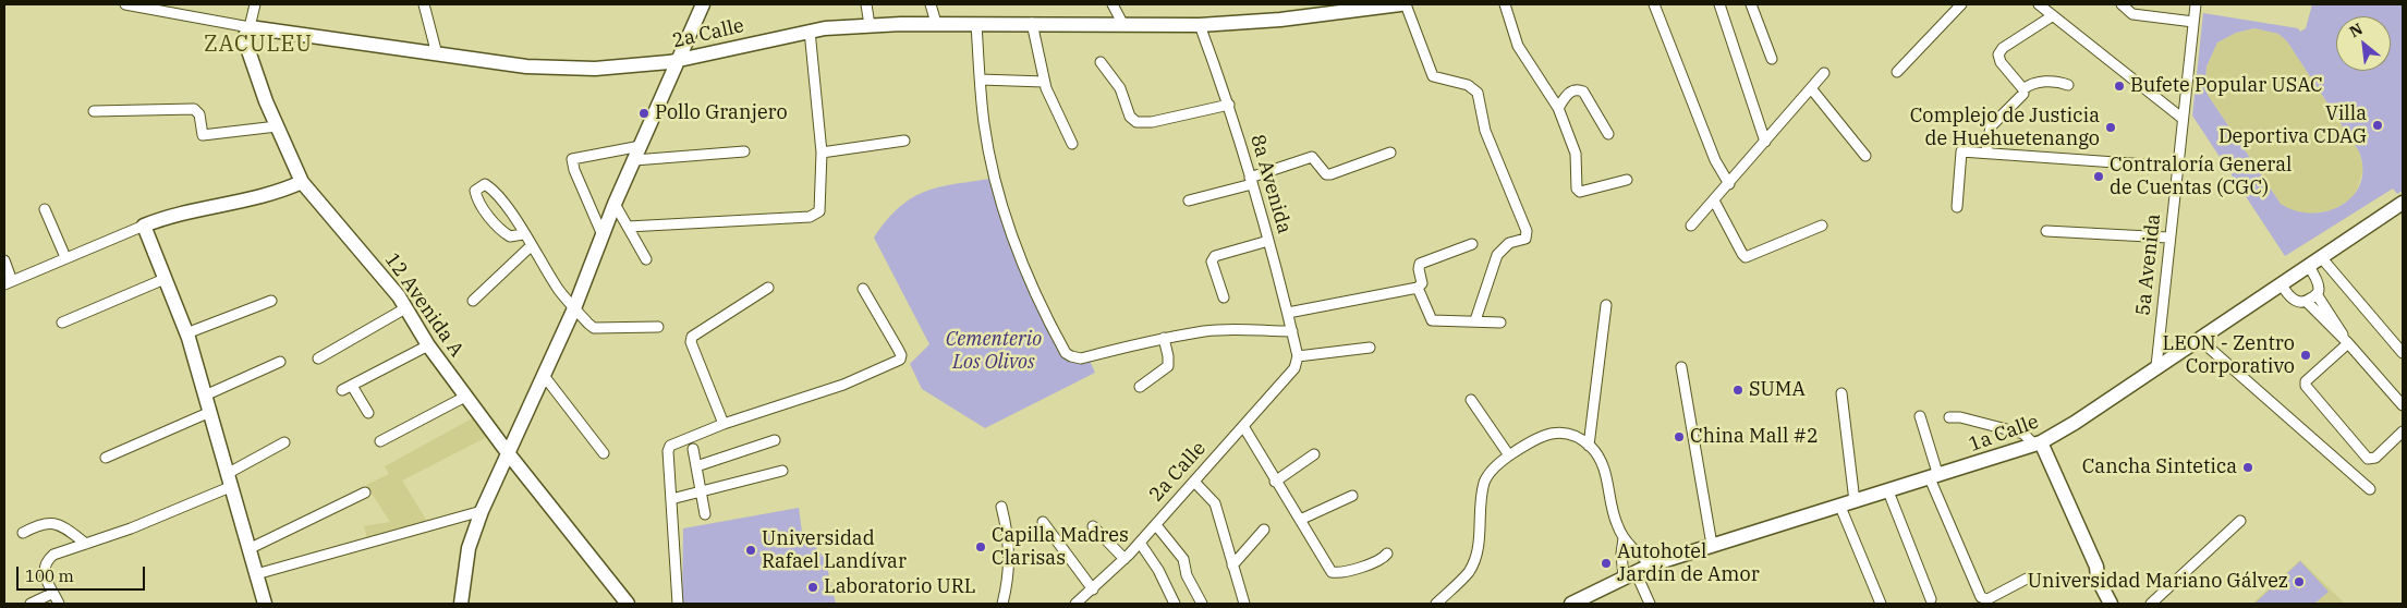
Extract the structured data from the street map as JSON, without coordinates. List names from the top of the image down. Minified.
{"streets":{"main road":["2a Calle","12 Avenida A","1a Calle"],"street":["8a Avenida","5a Avenida"]},"crossings":[["2a Calle","8a Avenida"],["2a Calle","12 Avenida A"],["5a Avenida","1a Calle"]],"districts":["ZACULEU"],"parks":["Cementerio Los Olivos"],"places":["Bufete Popular USAC","Pollo Granjero","Villa Deportiva CDAG","Complejo de Justicia de Huehuetenango","Contraloría General de Cuentas (CGC)","LEON - Zentro Corporativo","SUMA","China Mall #2","Cancha Sintetica","Capilla Madres Clarisas","Universidad Rafael Landívar","Autohotel Jardín de Amor","Universidad Mariano Gálvez","Laboratorio URL"],"scale_bar":"100 m","north":"top left"}
